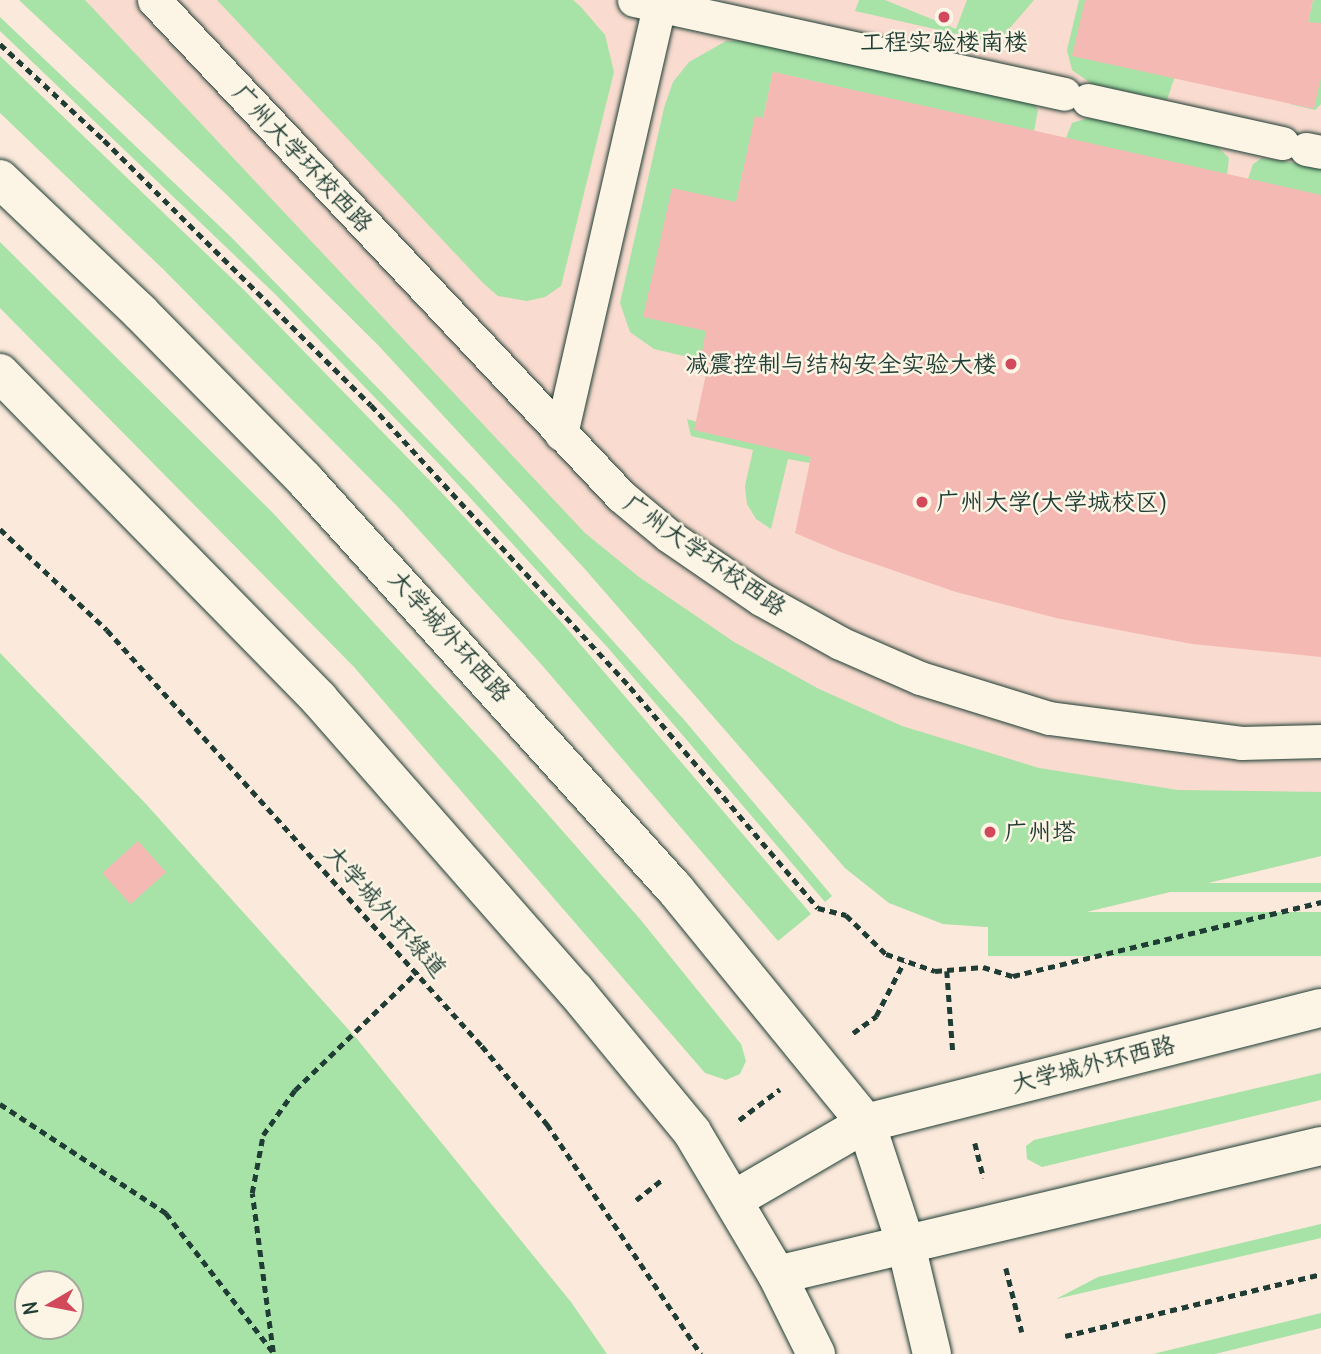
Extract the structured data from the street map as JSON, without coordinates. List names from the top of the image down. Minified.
{"streets":{"main road":["大学城外环西路"],"lane":["广州大学环校西路"],"path":["大学城外环绿道"]},"places":["工程实验楼南楼","减震控制与结构安全实验大楼","广州大学(大学城校区)","广州塔"],"north":"left"}
